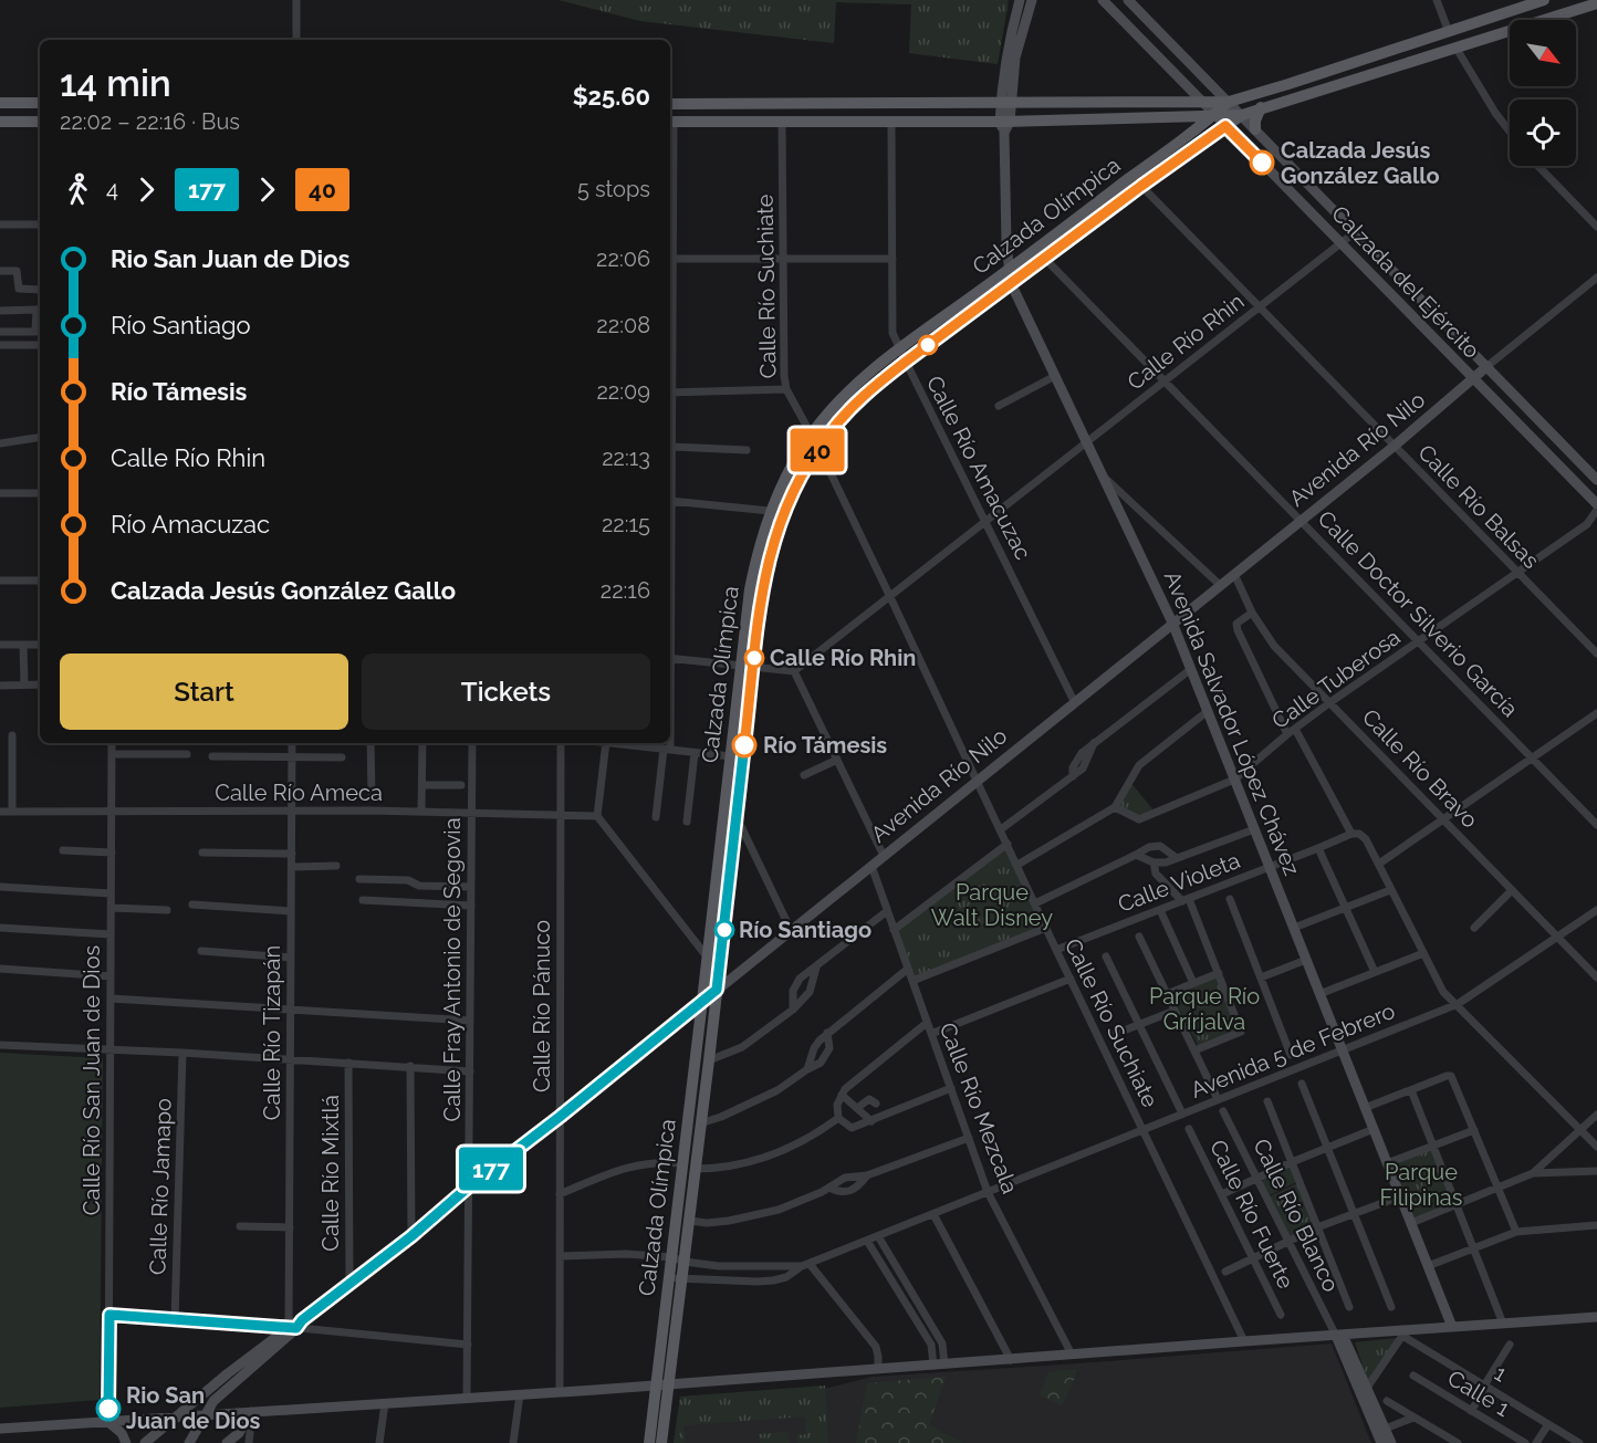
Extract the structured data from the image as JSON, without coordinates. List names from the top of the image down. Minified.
{"streets":{"main road":["Calzada Olímpica","Calzada del Ejército","Avenida Río Nilo","Avenida Salvador López Chávez"],"street":["Calle Río Suchiate","Calle Río Rhin","Calle Río Amacuzac","Calle Río Balsas","Calle Doctor Silverio García","Calle Tuberosa","Calle Río Bravo","Calle Río Ameca","Calle Violeta","Calle Fray Antonio de Segovia","Calle Río Pánuco","Calle Río Tizapán","Avenida 5 de Febrero","Calle Río San Juan de Dios","Calle Río Mezcala","Calle Río Mixtlá","Calle Río Jamapo","Calle Río Fuerte","Calle Río Blanco","1","Calle 1"]},"crossings":[["Calzada Olímpica","Calzada del Ejército"],["Calzada Olímpica","Calle Río Suchiate"],["Calzada Olímpica","Avenida Río Nilo"],["Calzada Olímpica","Calle Río Amacuzac"],["Calzada Olímpica","Calle Río Balsas"],["Calzada Olímpica","Calle Doctor Silverio García"],["Calzada Olímpica","Avenida Salvador López Chávez"],["Calzada Olímpica","Avenida 5 de Febrero"],["Calzada del Ejército","Calle Río Rhin"],["Calzada del Ejército","Avenida Río Nilo"],["Calle Río Suchiate","Calle Río Rhin"],["Calle Río Suchiate","Avenida Río Nilo"],["Calle Río Suchiate","Calle Violeta"],["Calle Río Suchiate","Avenida 5 de Febrero"],["Calle Río Rhin","Calle Río Amacuzac"],["Calle Río Rhin","Calle Río Balsas"],["Calle Río Rhin","Calle Doctor Silverio García"],["Calle Río Rhin","Avenida Salvador López Chávez"],["Avenida Río Nilo","Calle Río Amacuzac"],["Avenida Río Nilo","Calle Río Balsas"],["Avenida Río Nilo","Calle Doctor Silverio García"],["Avenida Río Nilo","Avenida Salvador López Chávez"],["Avenida Río Nilo","Calle Río Bravo"],["Avenida Río Nilo","Calle Fray Antonio de Segovia"],["Avenida Río Nilo","Calle Río Pánuco"],["Avenida Río Nilo","Calle Río Tizapán"],["Avenida Río Nilo","Calle Río Mezcala"],["Avenida Río Nilo","Calle Río Mixtlá"],["Calle Río Balsas","Calle Tuberosa"],["Calle Doctor Silverio García","Calle Tuberosa"],["Calle Tuberosa","Avenida Salvador López Chávez"],["Calle Tuberosa","Calle Río Bravo"],["Avenida Salvador López Chávez","Calle Violeta"],["Avenida Salvador López Chávez","Avenida 5 de Febrero"],["Calle Río Bravo","Avenida 5 de Febrero"],["Calle Río Ameca","Calle Fray Antonio de Segovia"],["Calle Río Ameca","Calle Río Pánuco"],["Calle Río Ameca","Calle Río Tizapán"],["Calle Río Ameca","Calle Río San Juan de Dios"],["Calle Río Pánuco","Avenida 5 de Febrero"],["Avenida 5 de Febrero","Calle Río Mezcala"]],"parks":["Parque Walt Disney","Parque Río Grírjalva","Parque Filipinas"],"places":["Calzada Jesús González Gallo","Calle Río Rhin","Río Támesis","Río Santiago","Rio San Juan de Dios"],"lines":["bus line 40","bus line 177"],"north":"bottom right","page":{"on_map":["177","40"],"heading":["14 min","22:02 – 22:16 · Bus","$25.60"],"legs":["4","177","40","5 stops"],"list":[{"name":"Rio San Juan de Dios","value":"22:06"},{"name":"Río Santiago","value":"22:08"},{"name":"Río Támesis","value":"22:09"},{"name":"Calle Río Rhin","value":"22:13"},{"name":"Río Amacuzac","value":"22:15"},{"name":"Calzada Jesús González Gallo","value":"22:16"}],"buttons":["Start","Tickets"]}}
